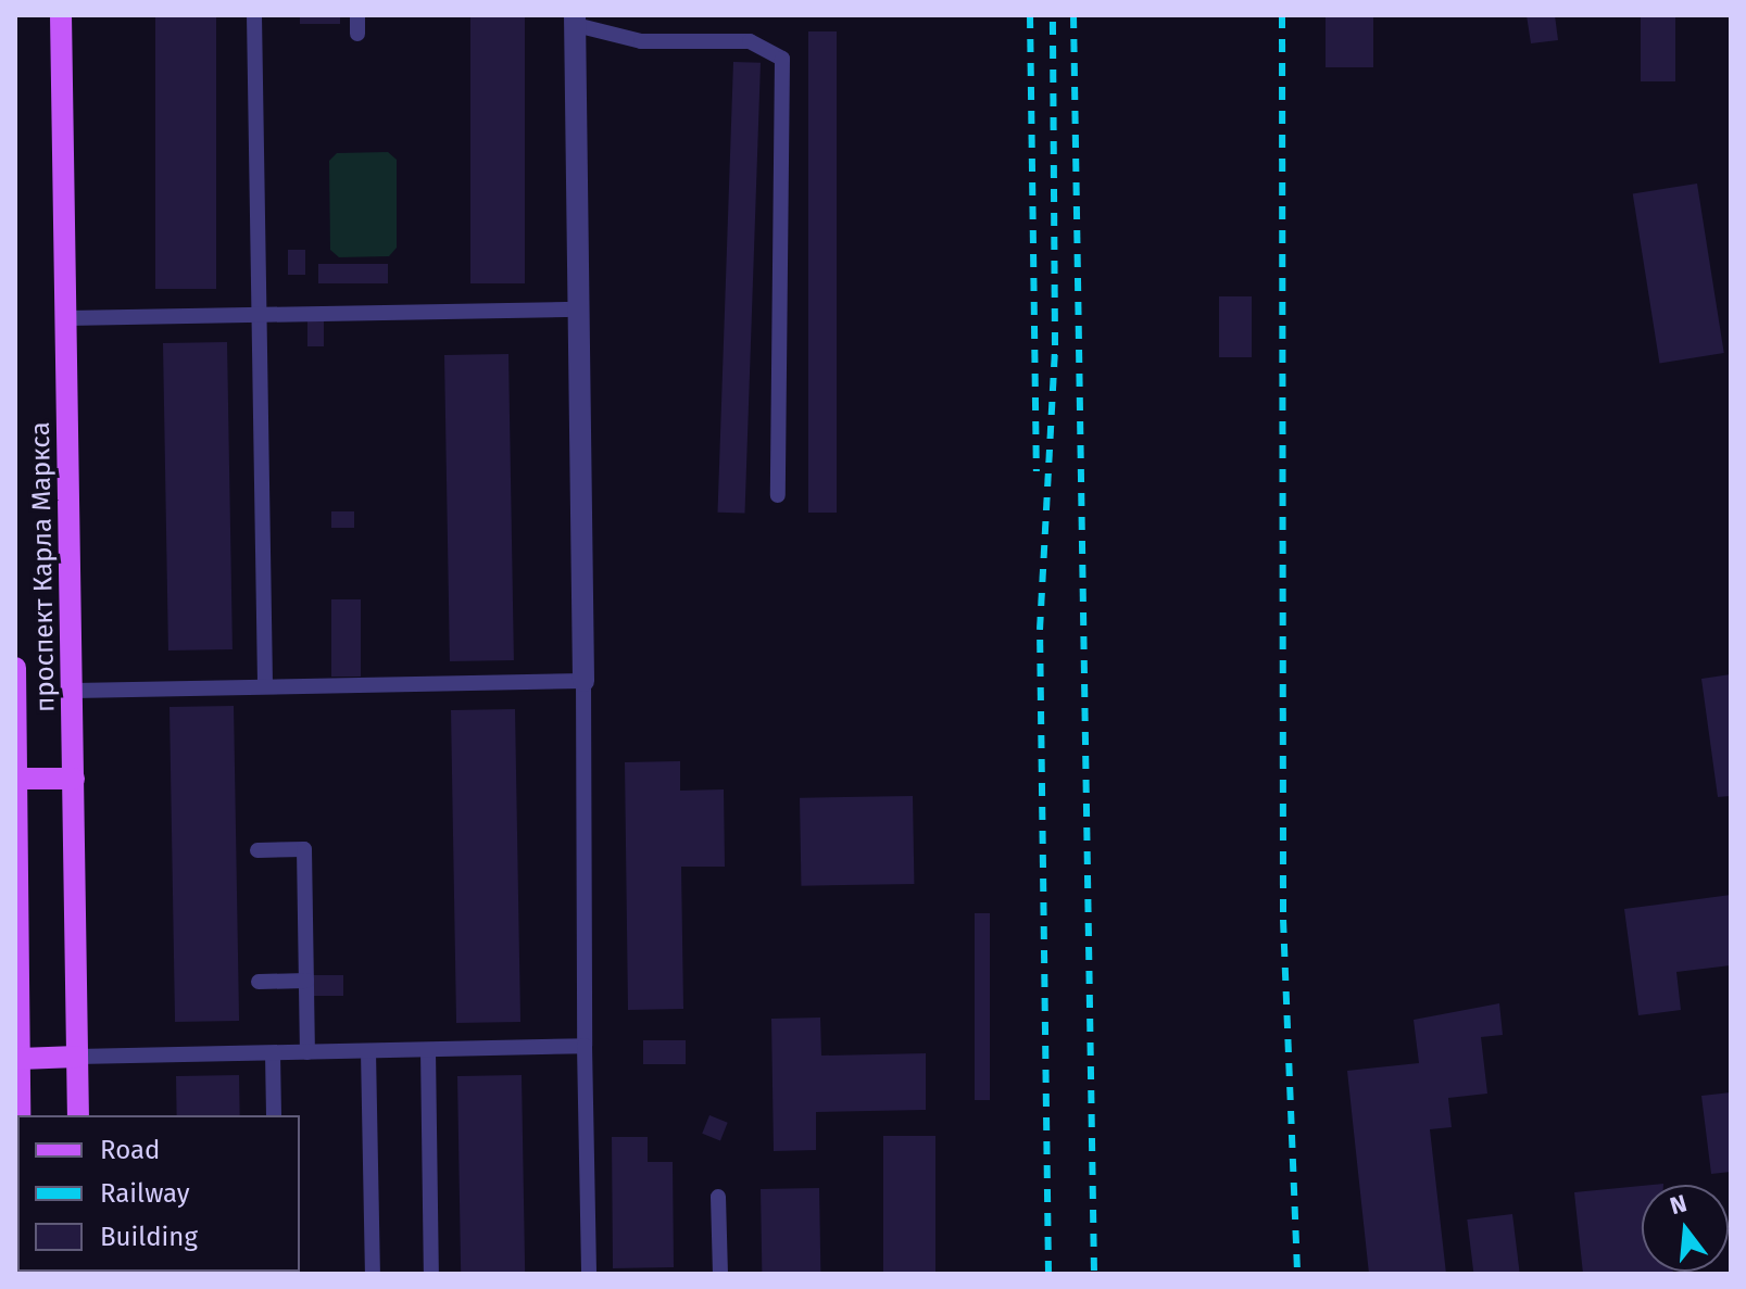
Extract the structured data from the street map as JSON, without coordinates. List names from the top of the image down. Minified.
{"streets":{"main road":["проспект Карла Маркса"]},"legend":["Road","Railway","Building"],"north":"top"}
